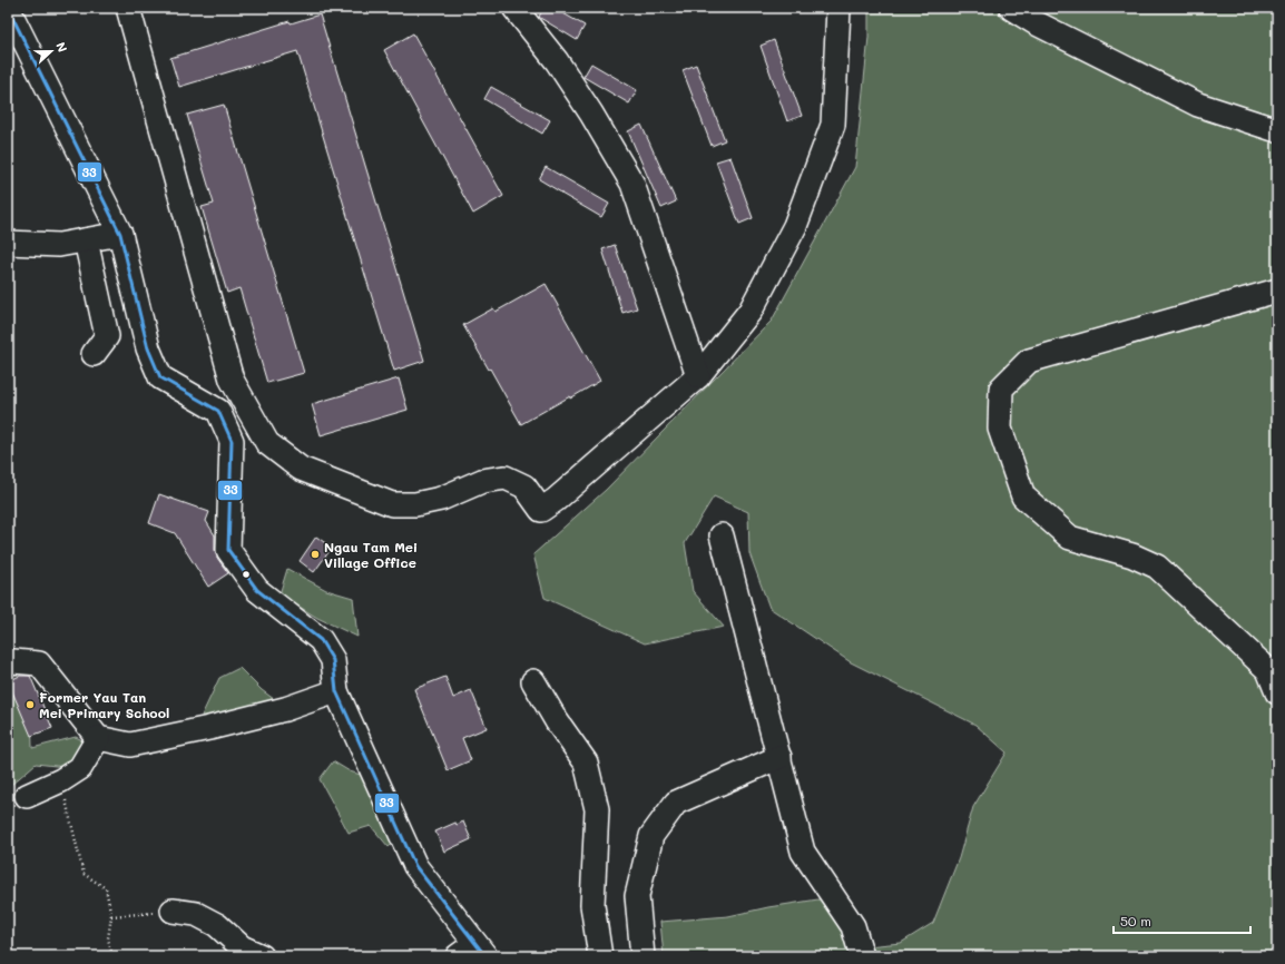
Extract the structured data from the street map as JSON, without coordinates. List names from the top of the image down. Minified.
{"places":["Ngau Tam Mei Village Office","Former Yau Tan Mei Primary School"],"lines":["transit line 33"],"scale_bar":"50 m","north":"right"}
